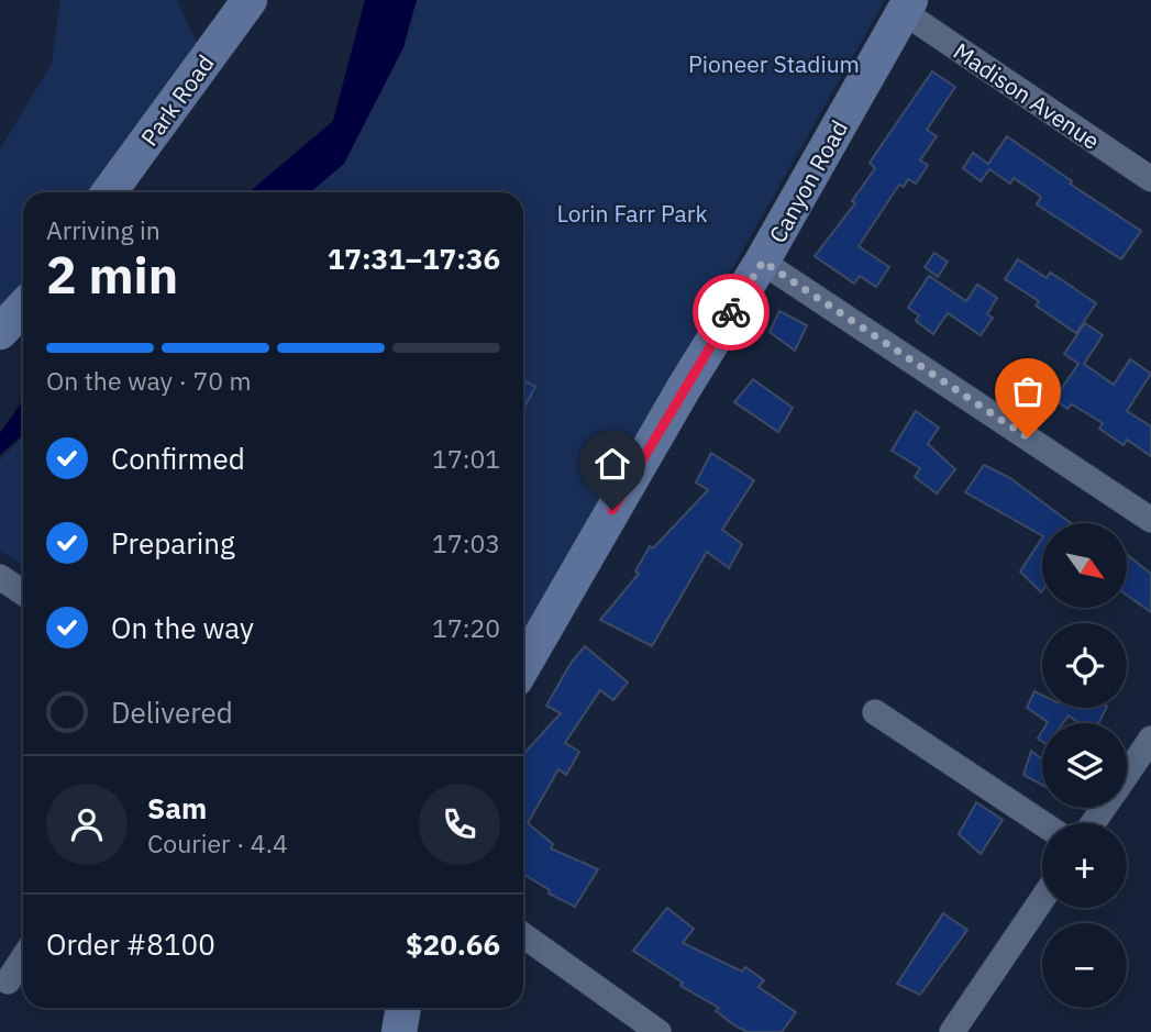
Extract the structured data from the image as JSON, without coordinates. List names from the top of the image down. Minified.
{"streets":{"street":["Madison Avenue","Park Road","Canyon Road"]},"crossings":[["Madison Avenue","Canyon Road"]],"parks":["Pioneer Stadium","Lorin Farr Park"],"north":"bottom right","page":{"heading":["2 min","Arriving in","17:31–17:36"],"panel":["Sam","Courier · 4.4","Order #8100","$20.66"],"bar":"On the way · 70 m","list":[["Confirmed","17:01"],["Preparing","17:03"],["On the way","17:20"],"Delivered"],"map_buttons":["+","−"]}}
